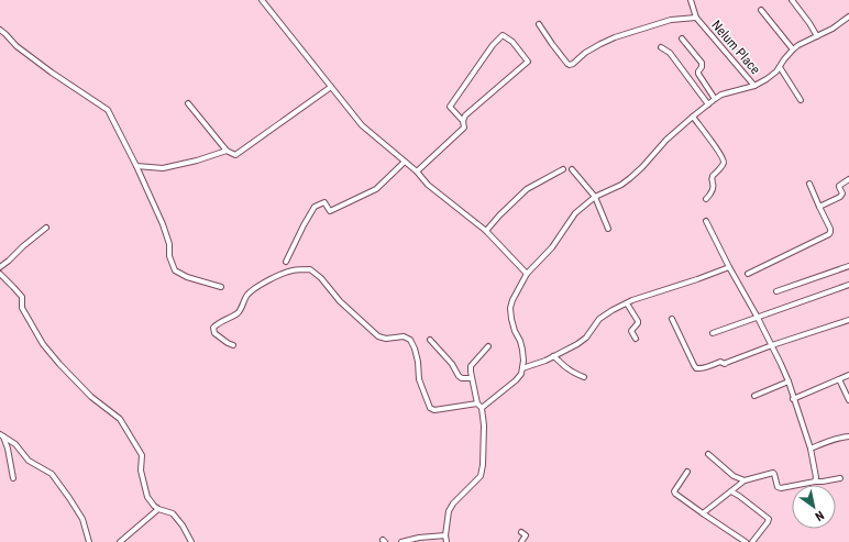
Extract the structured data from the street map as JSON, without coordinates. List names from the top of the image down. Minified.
{"streets":{"street":["Nelum Place"]},"north":"bottom right"}
